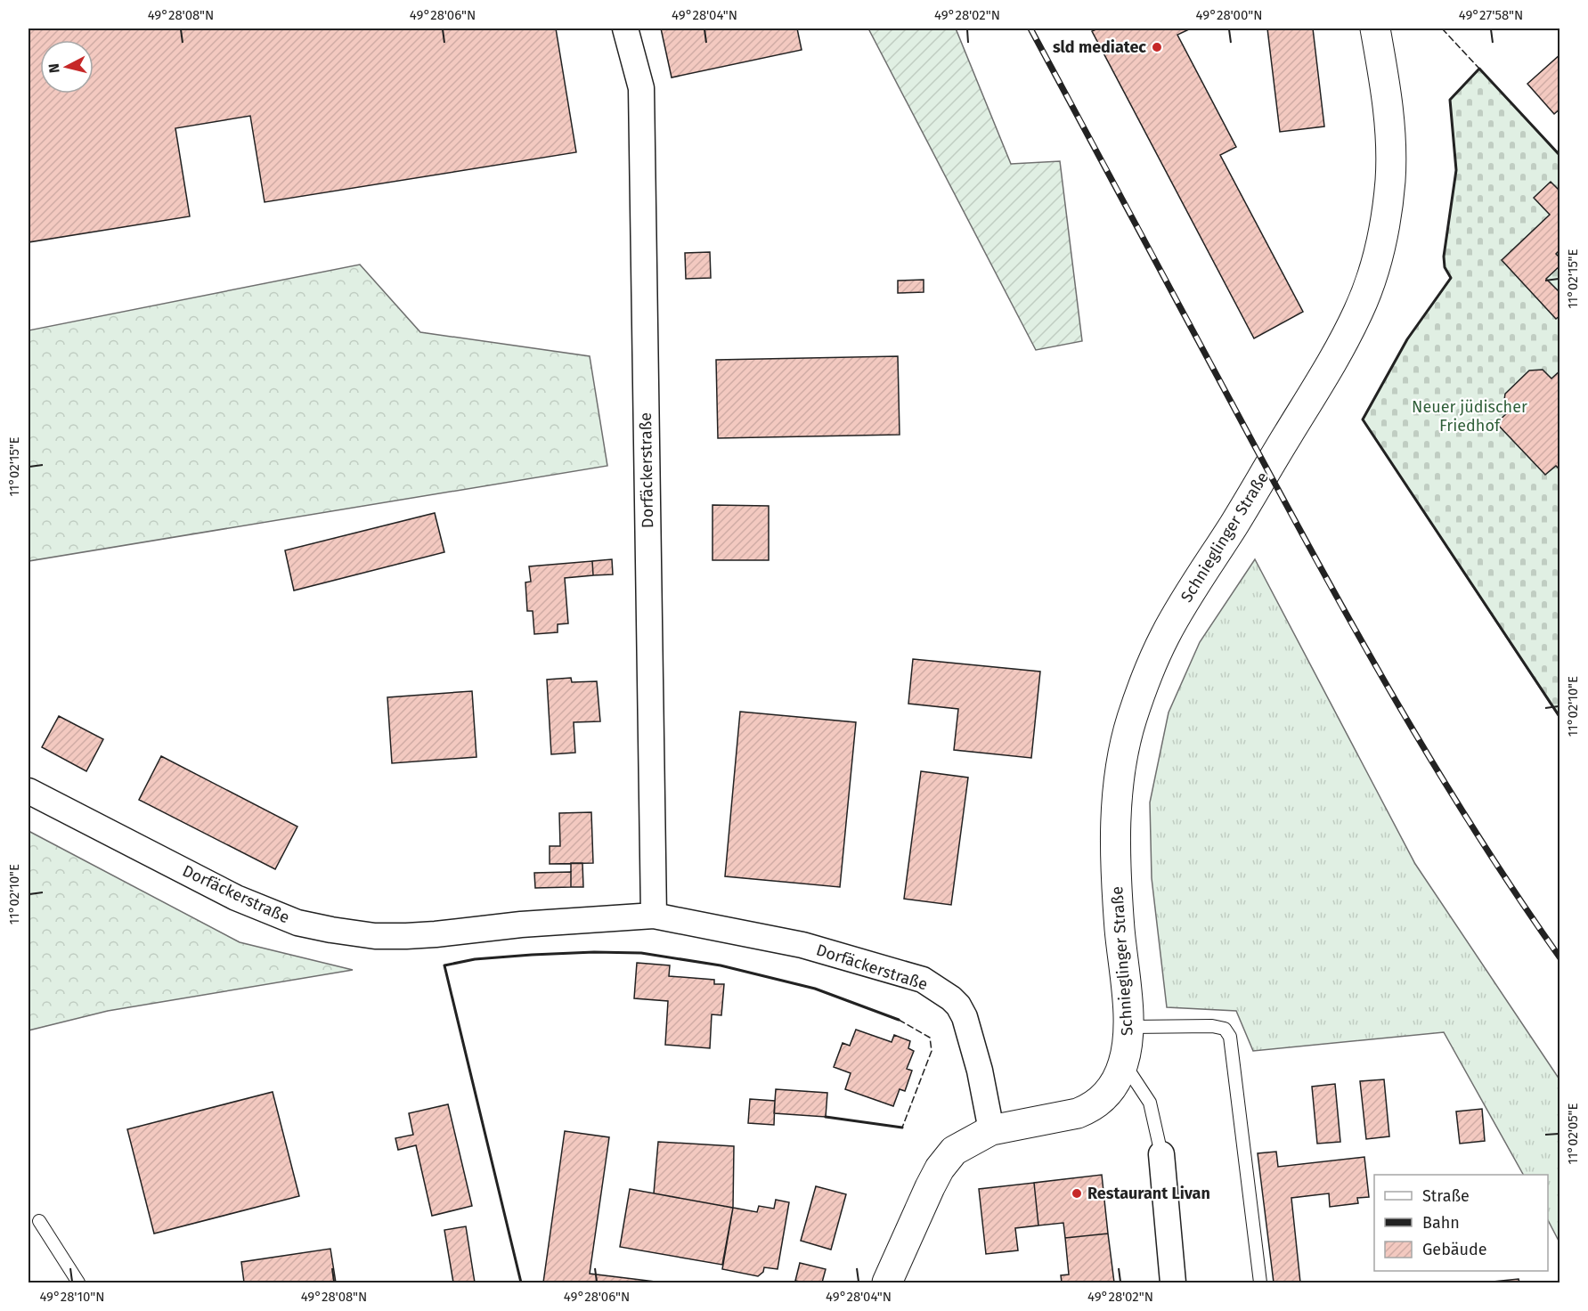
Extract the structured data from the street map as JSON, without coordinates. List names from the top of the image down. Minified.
{"streets":{"main road":["Schnieglinger Straße"],"street":["Dorfäckerstraße"]},"crossings":[["Dorfäckerstraße","Schnieglinger Straße"]],"parks":["Neuer jüdischer Friedhof"],"places":["sld mediatec","Restaurant Livan"],"legend":["Straße","Bahn","Gebäude"],"north":"left","coordinates":["49°28'08\"N","49°28'06\"N","49°28'04\"N","49°28'02\"N","49°28'00\"N","49°27'58\"N","11°02'15\"E","11°02'10\"E","11°02'05\"E","49°28'10\"N"]}
